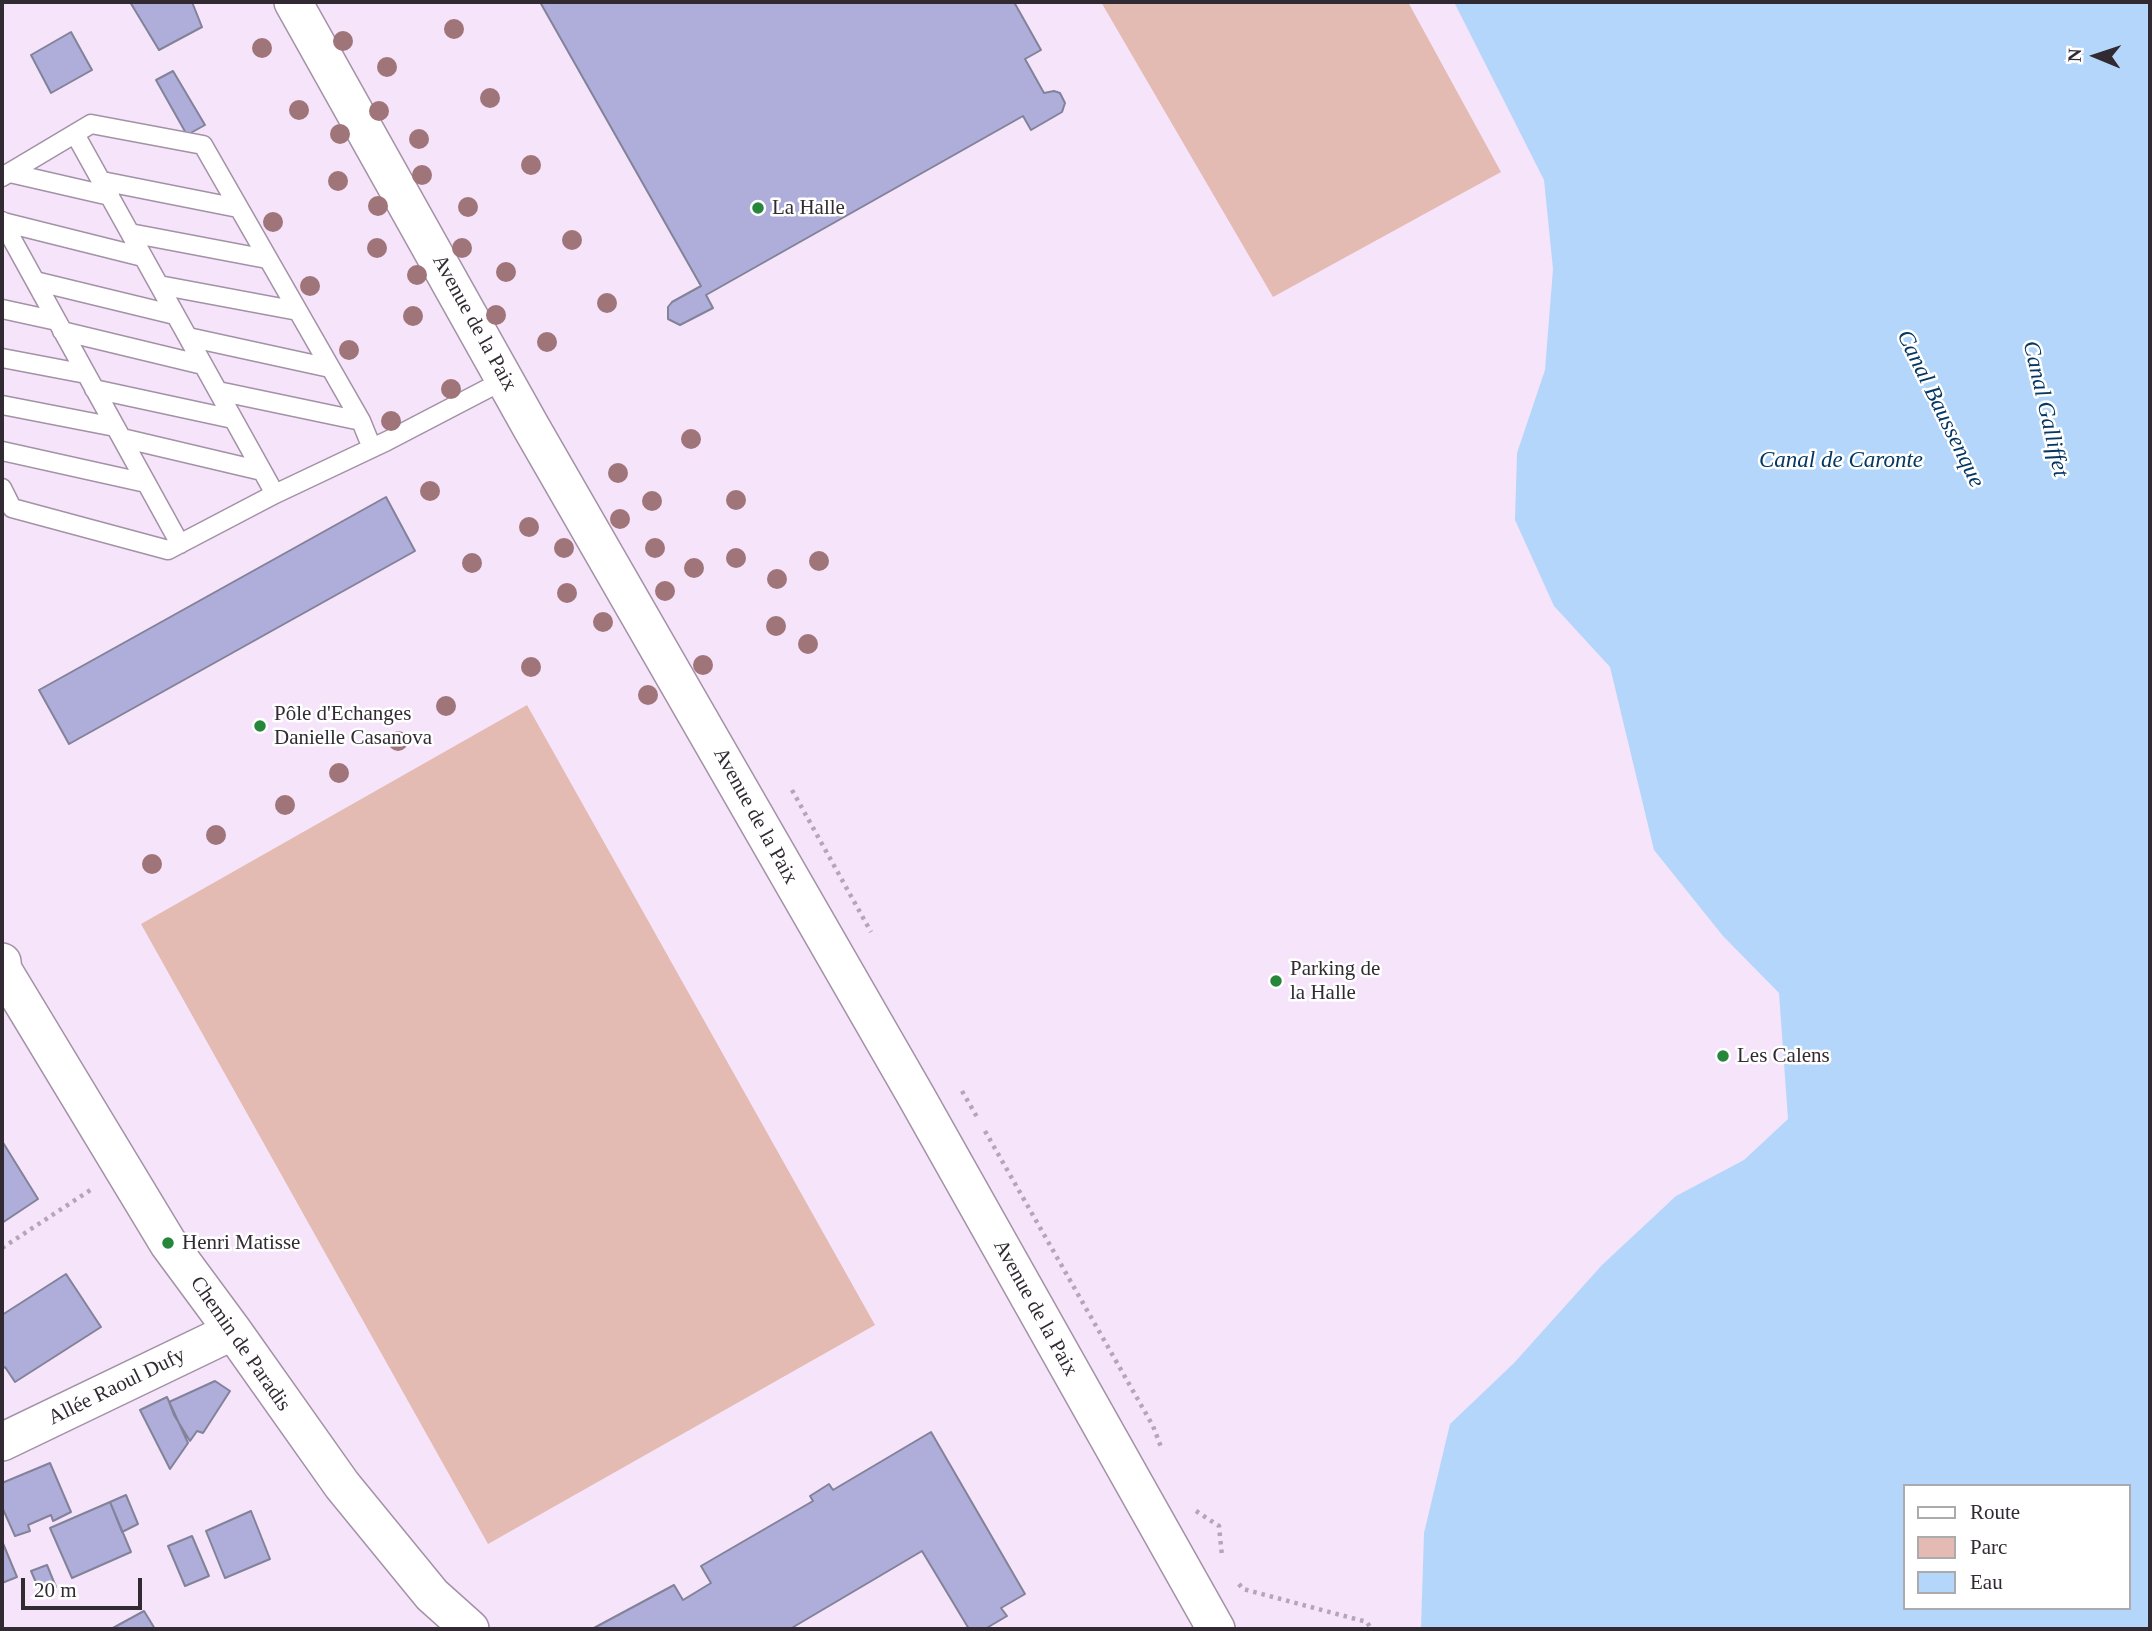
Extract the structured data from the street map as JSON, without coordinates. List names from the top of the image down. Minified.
{"streets":{"street":["Avenue de la Paix","Chemin de Paradis","Allée Raoul Dufy"]},"crossings":[["Chemin de Paradis","Allée Raoul Dufy"]],"water":["Canal Baussenque","Canal Galliffet","Canal de Caronte"],"places":["La Halle","Pôle d'Echanges Danielle Casanova","Parking de la Halle","Les Calens","Henri Matisse"],"legend":["Route","Parc","Eau"],"scale_bar":"20 m","north":"left"}
